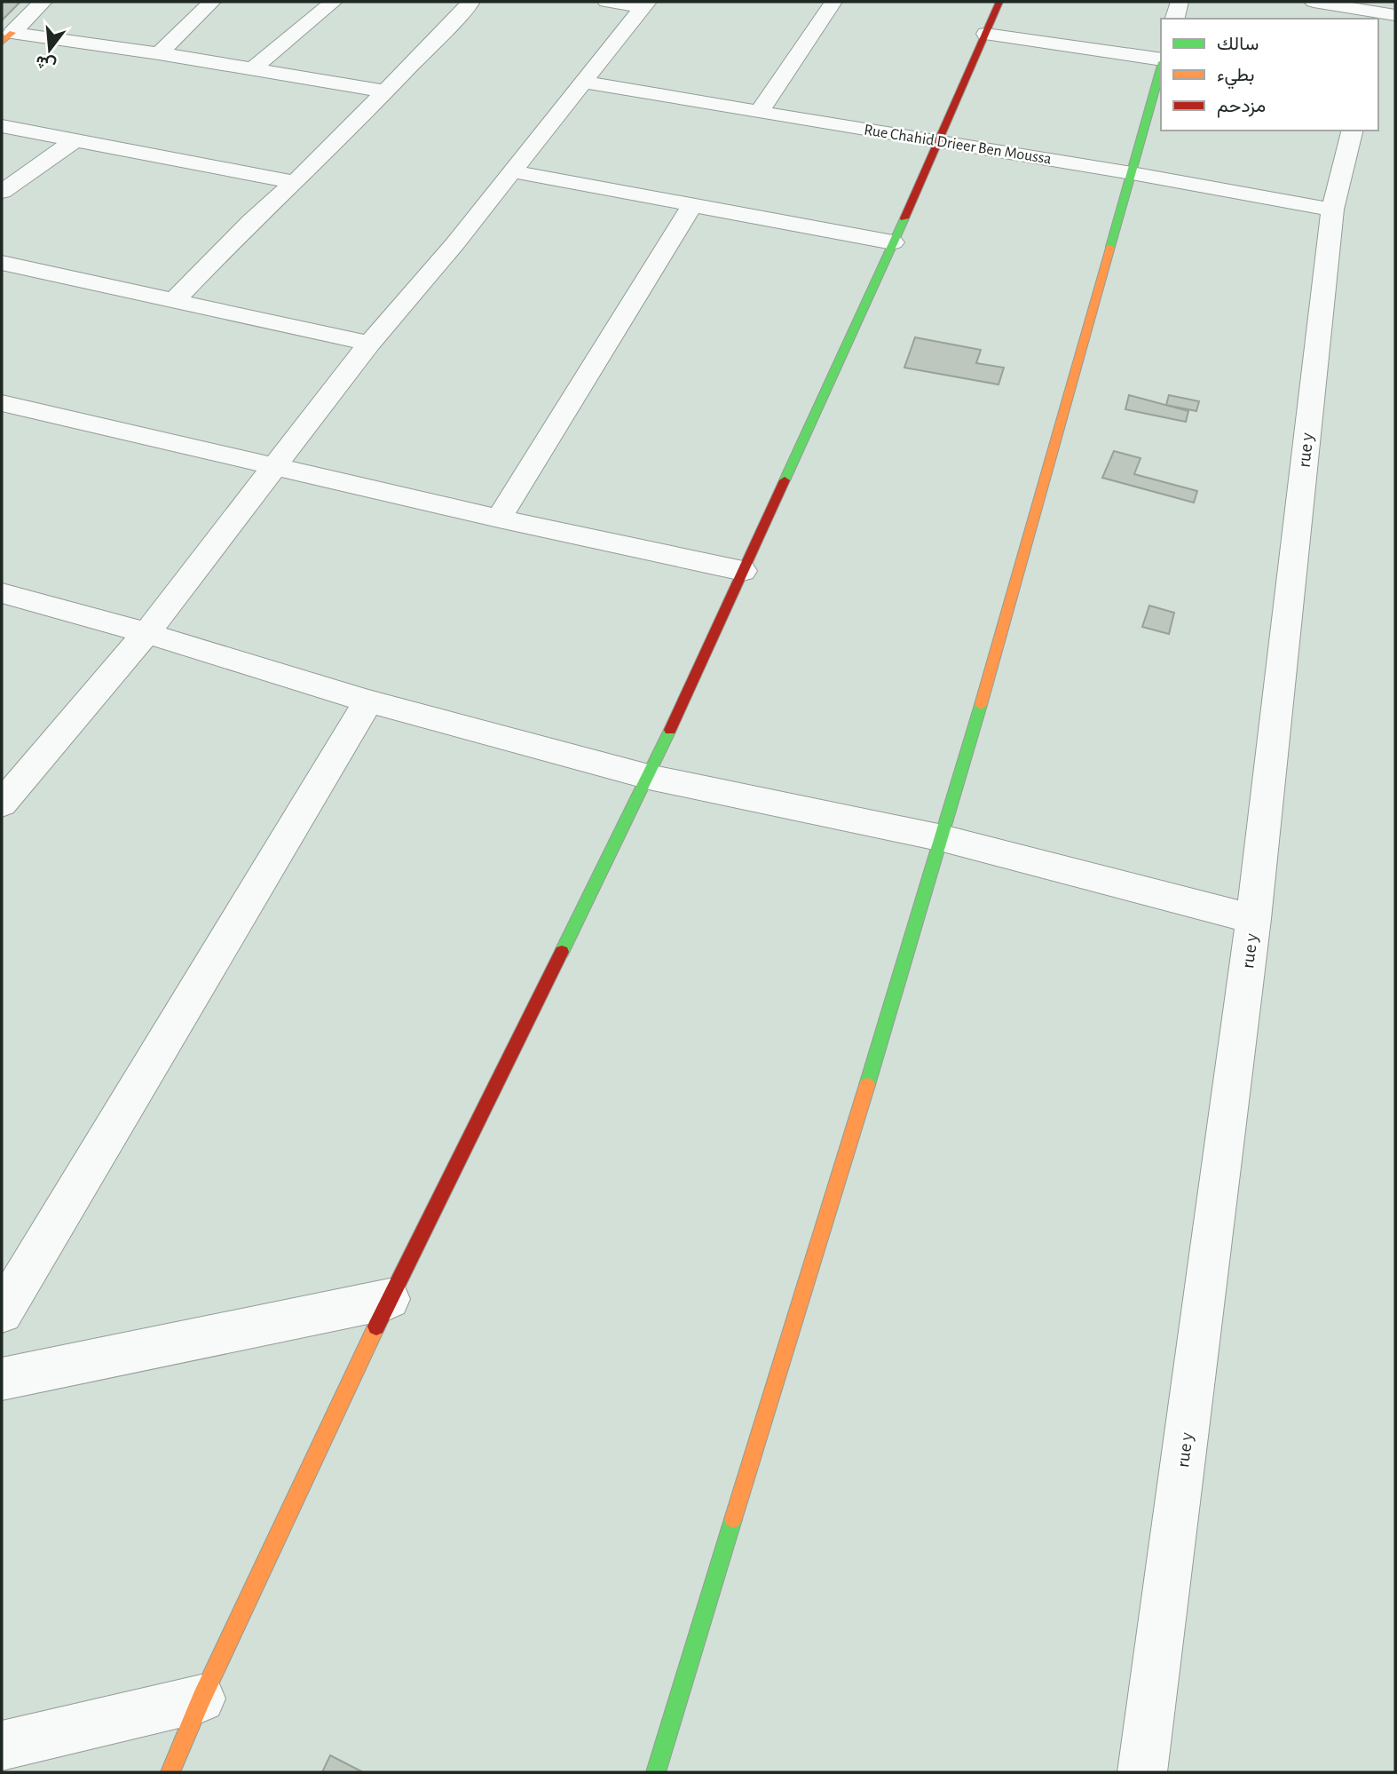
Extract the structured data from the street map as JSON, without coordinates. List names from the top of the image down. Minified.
{"streets":{"street":["Rue Chahid Drieer Ben Moussa","rue y"]},"crossings":[["Rue Chahid Drieer Ben Moussa","rue y"]],"legend":["سالك","بطيء","مزدحم"],"north":"bottom"}
